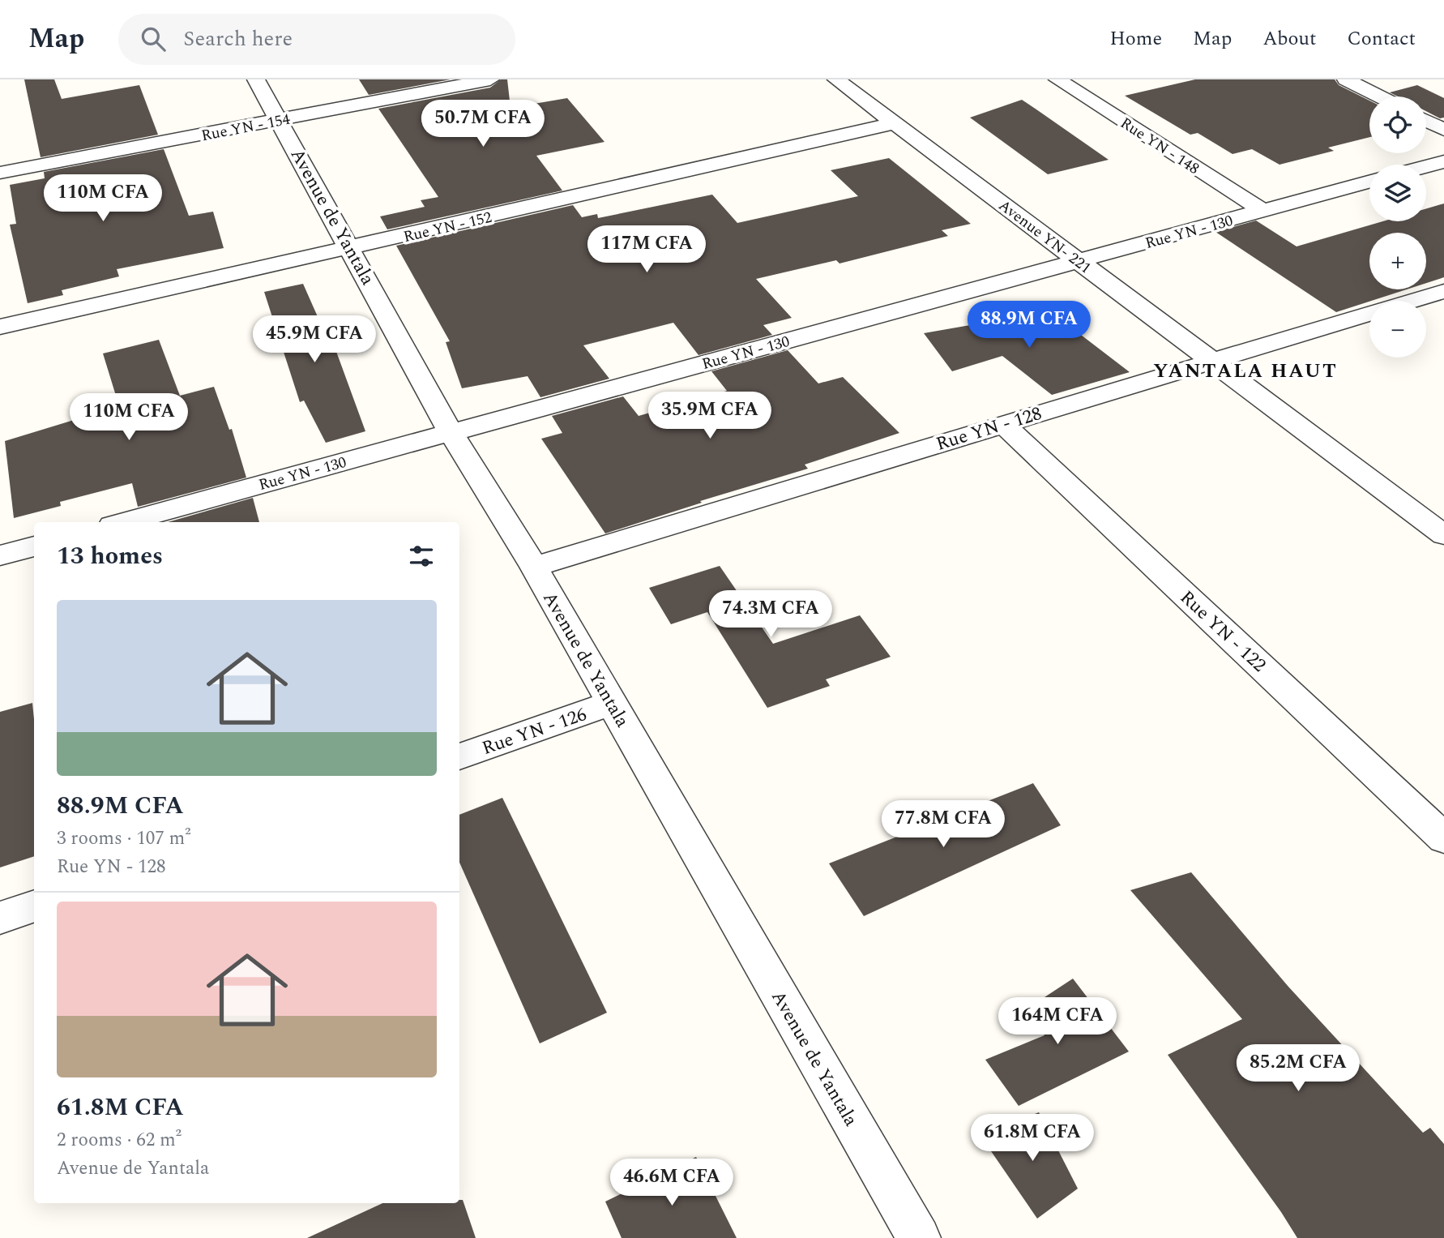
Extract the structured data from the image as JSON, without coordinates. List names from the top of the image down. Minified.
{"streets":{"street":["Rue YN - 154","Rue YN - 148","Avenue de Yantala","Rue YN - 152","Rue YN - 130","Avenue YN- 221","Rue YN - 128","Rue YN - 122","Rue YN - 126"]},"crossings":[["Rue YN - 154","Avenue de Yantala"],["Rue YN - 148","Rue YN - 130"],["Avenue de Yantala","Rue YN - 152"],["Avenue de Yantala","Rue YN - 130"],["Avenue de Yantala","Rue YN - 128"],["Avenue de Yantala","Rue YN - 126"],["Rue YN - 152","Avenue YN- 221"],["Rue YN - 130","Avenue YN- 221"],["Avenue YN- 221","Rue YN - 128"],["Rue YN - 128","Rue YN - 122"]],"districts":["YANTALA HAUT"],"page":{"header":"Map","search":"Search here","nav":["Home","Map","About","Contact"],"map_buttons":["+","−"],"price":["50.7M CFA","110M CFA","117M CFA","88.9M CFA","45.9M CFA","35.9M CFA","110M CFA","74.3M CFA","77.8M CFA","164M CFA","85.2M CFA","61.8M CFA","46.6M CFA"],"heading":"13 homes","list":[{"name":"88.9M CFA","note":"3 rooms · 107 m² · Rue YN - 128"},{"name":"61.8M CFA","note":"2 rooms · 62 m² · Avenue de Yantala"}]}}
